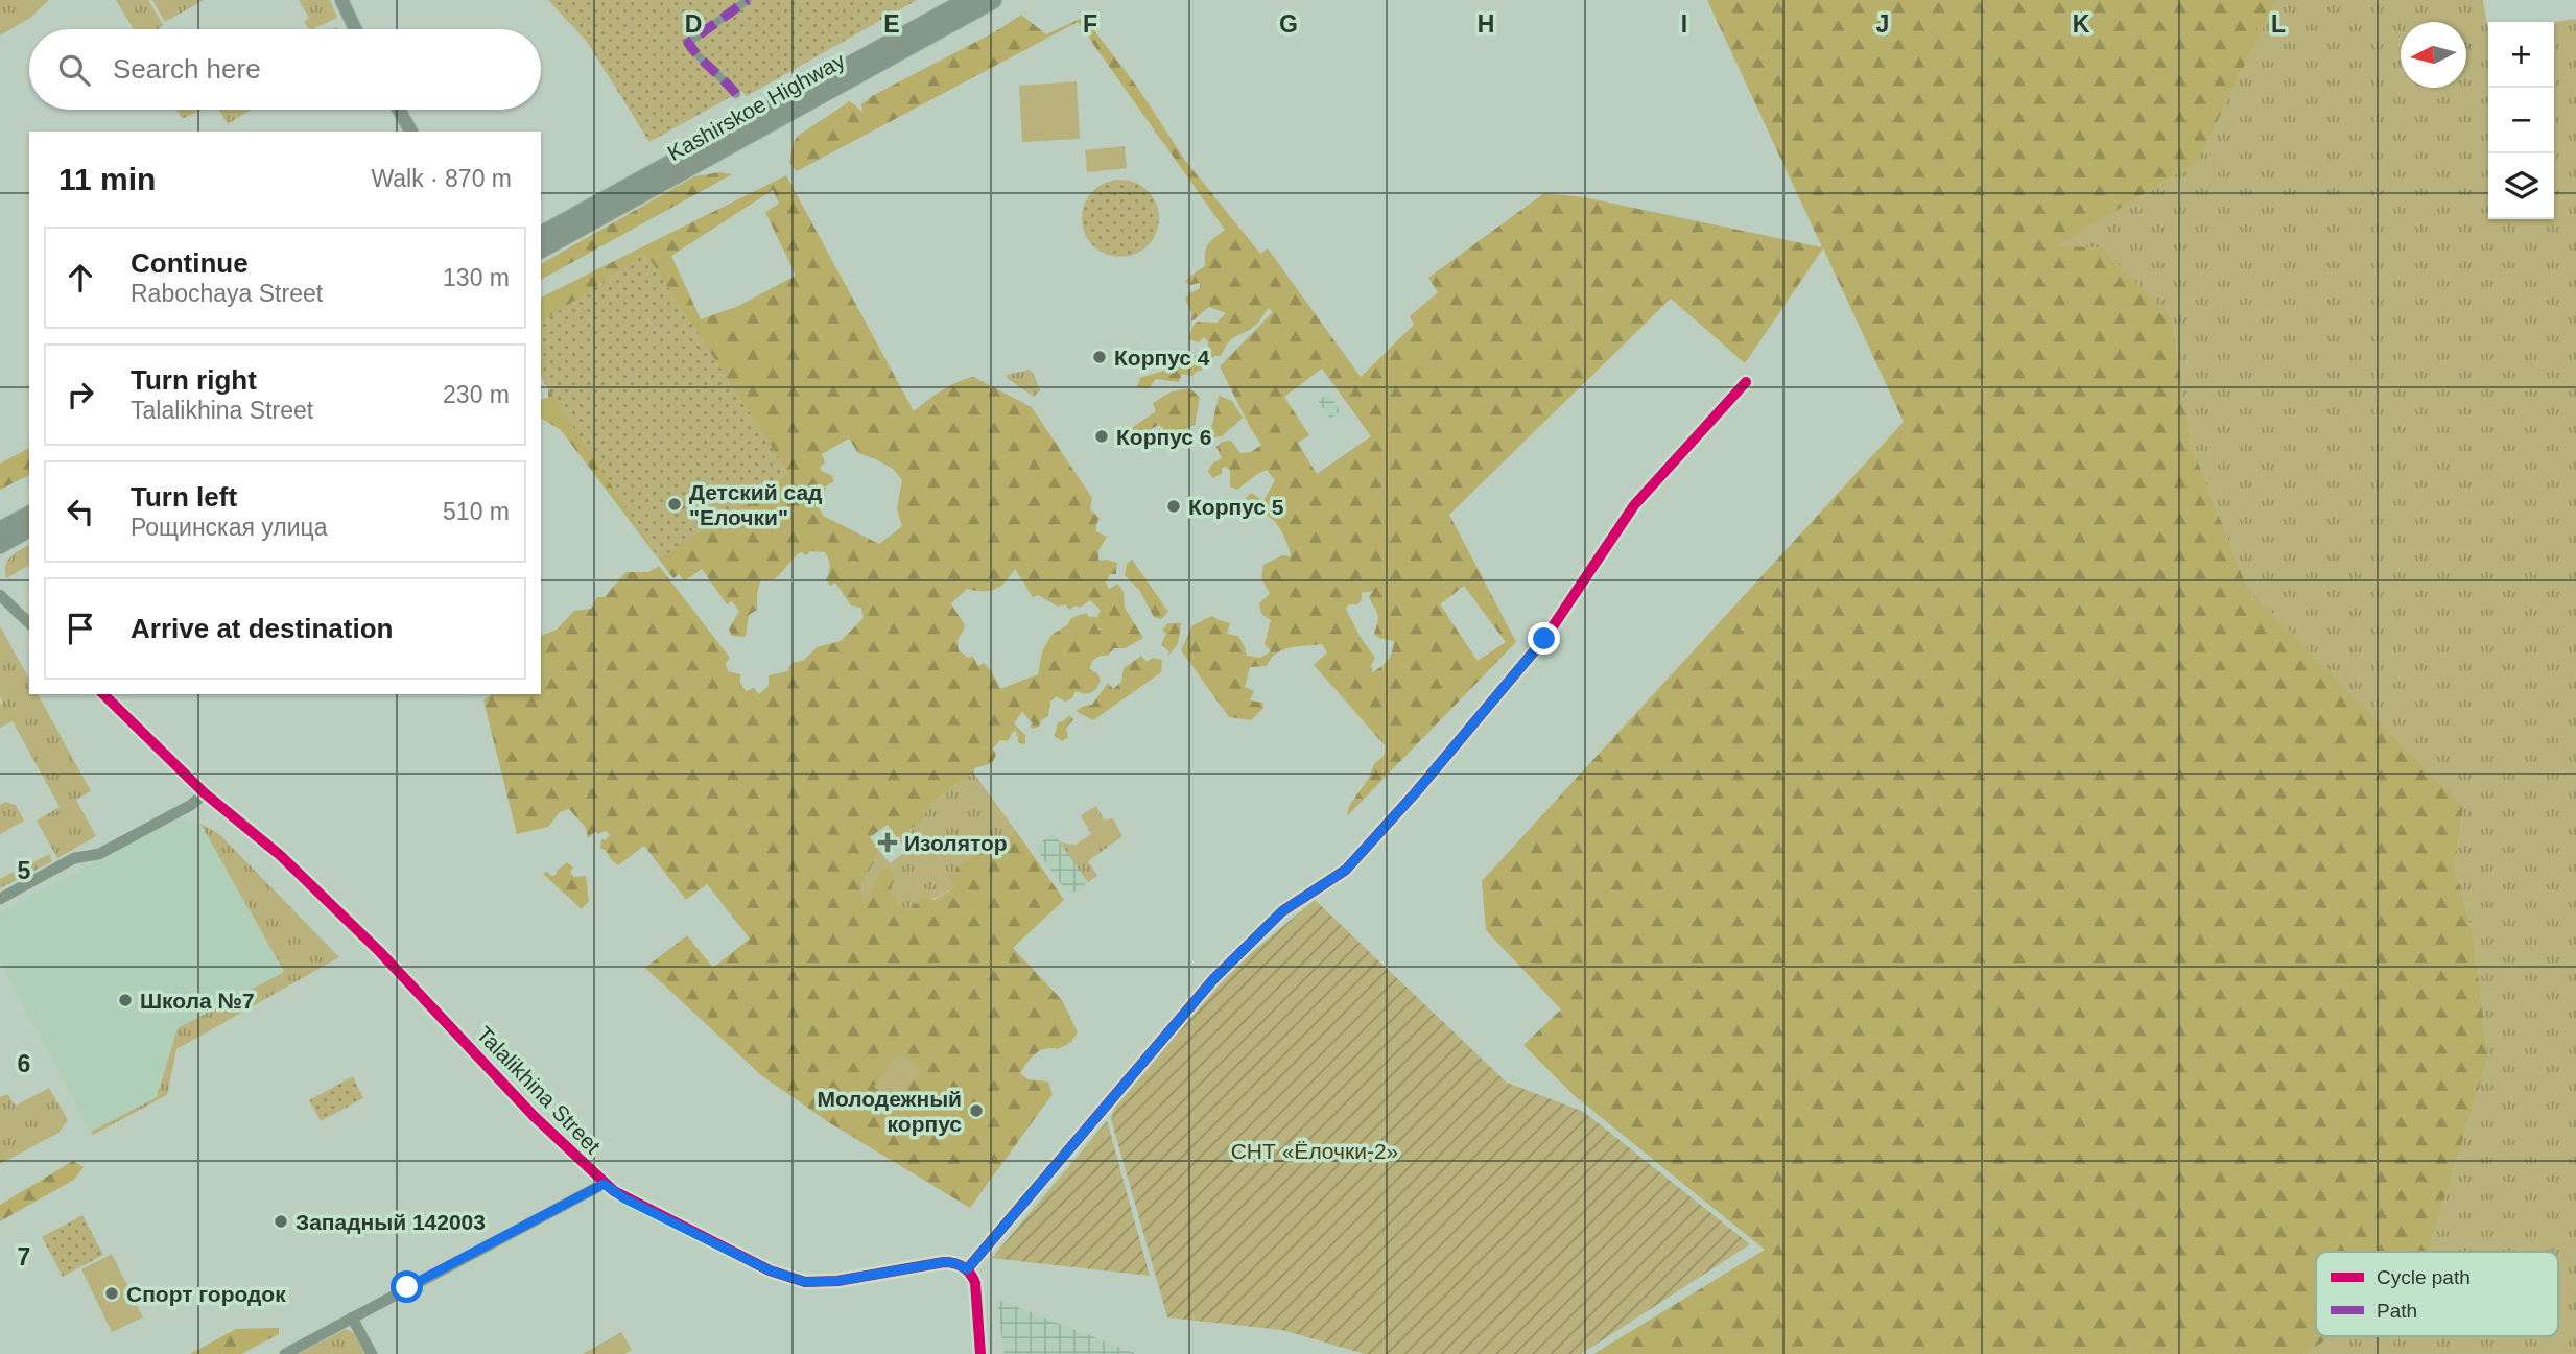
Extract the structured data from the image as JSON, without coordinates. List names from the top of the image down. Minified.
{"streets":{"main road":["Kashirskoe Highway"],"street":["Talalikhina Street"]},"parks":["СНТ «Ёлочки-2»"],"places":{"other":["Корпус 4","Корпус 6","Детский сад \"Елочки\"","Корпус 5","Школа №7","Молодежный корпус","Западный 142003","Спорт городок"],"health":["Изолятор"]},"legend":["Cycle path","Path"],"north":"left","page":{"map_buttons":["+","−"],"search":"Search here","heading":["11 min","Walk · 870 m"],"list":[["Continue","Rabochaya Street","130 m"],["Turn right","Talalikhina Street","230 m"],["Turn left","Рощинская улица","510 m"],"Arrive at destination"]},"grid":{"columns":["D","E","F","G","H","I","J","K","L"],"rows":["5","6","7"]}}
